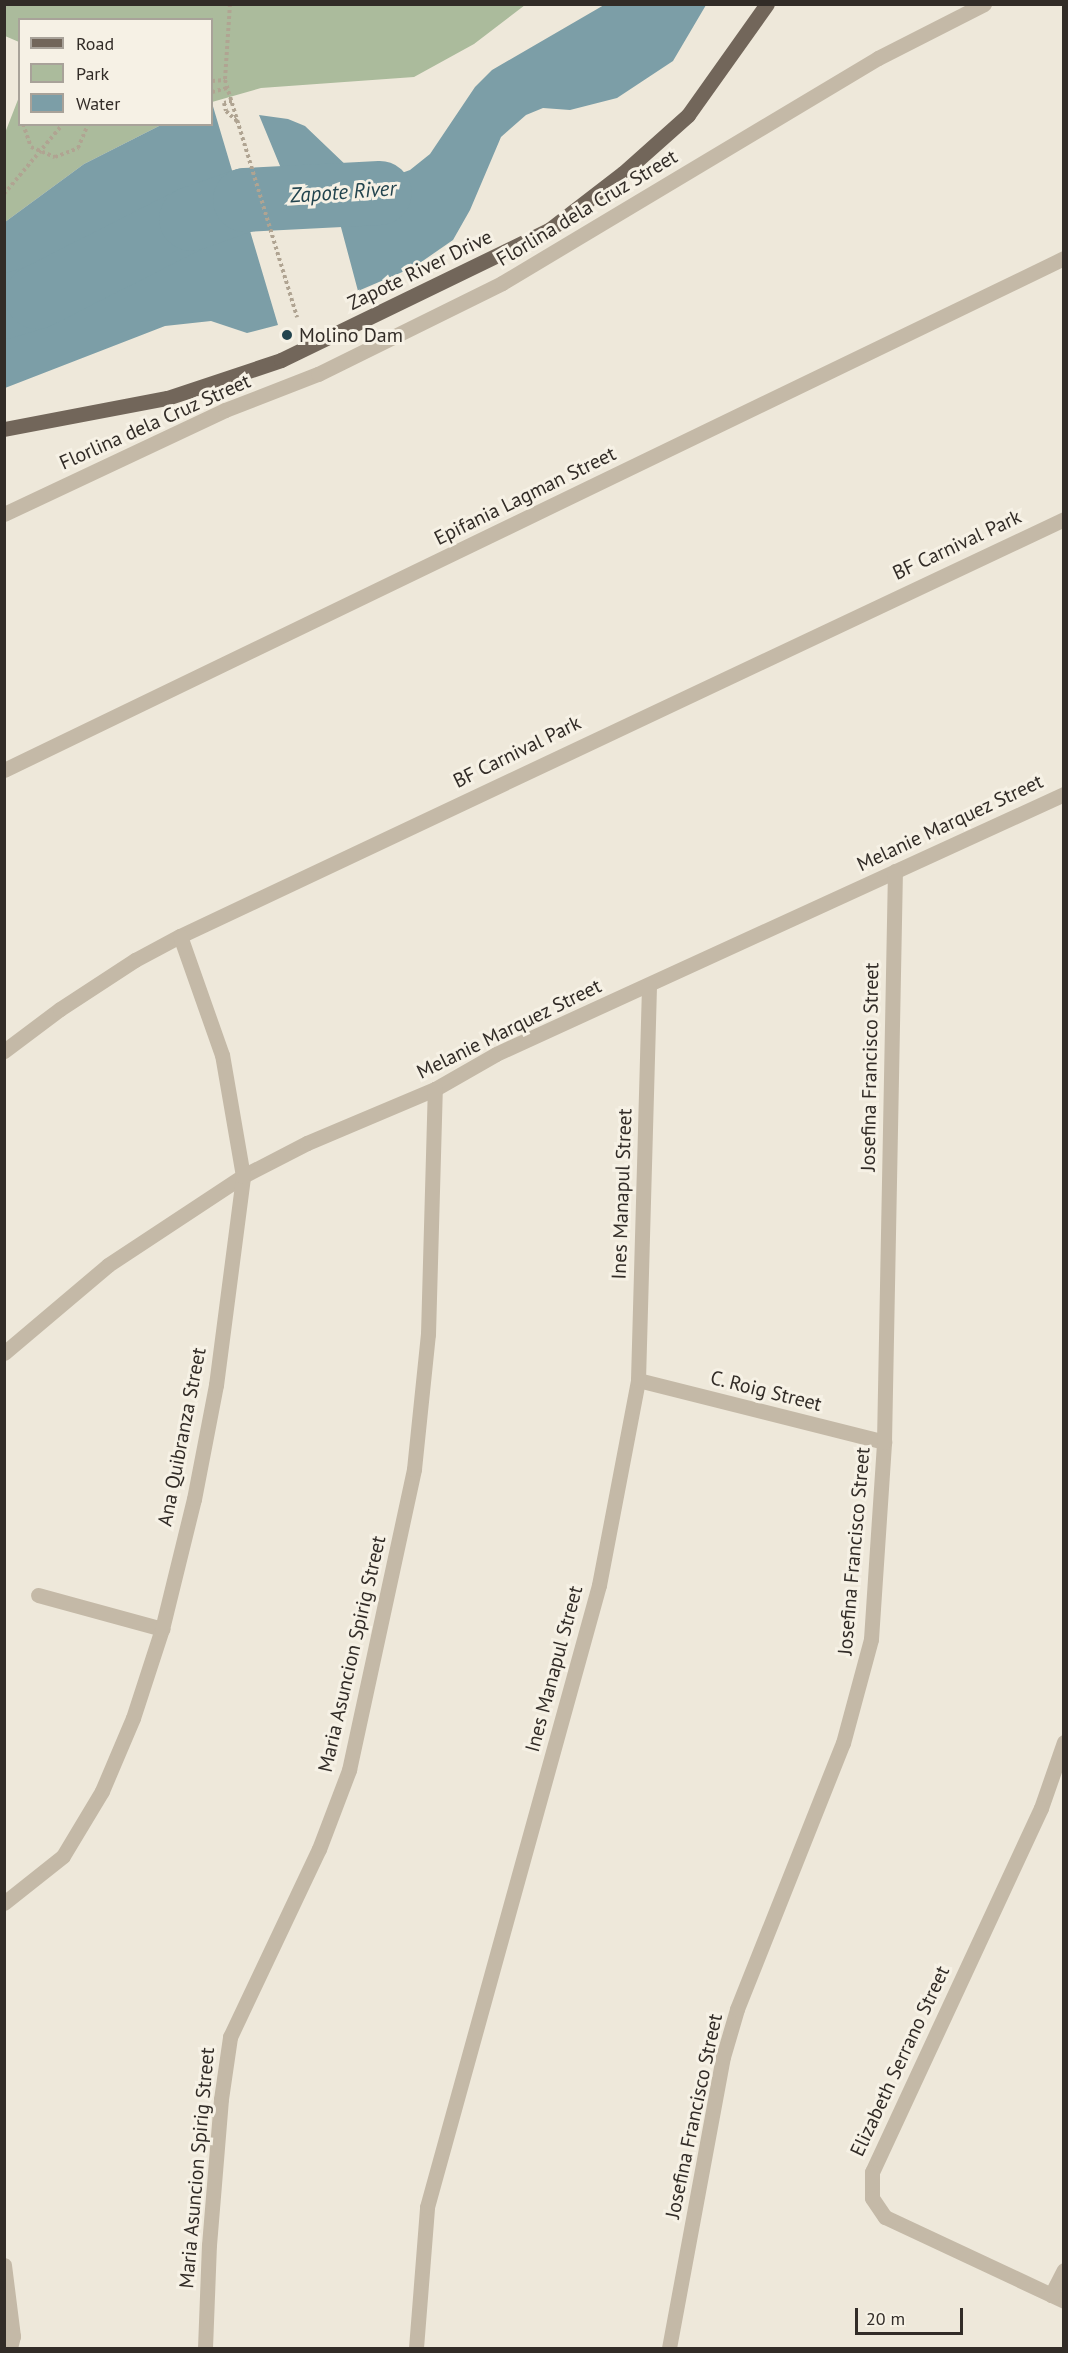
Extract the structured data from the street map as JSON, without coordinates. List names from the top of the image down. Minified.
{"streets":{"main road":["Zapote River Drive"],"street":["Florlina dela Cruz Street","Epifania Lagman Street","BF Carnival Park","Melanie Marquez Street","Josefina Francisco Street","Ines Manapul Street","C. Roig Street","Ana Quibranza Street","Maria Asuncion Spirig Street","Elizabeth Serrano Street"]},"crossings":[["BF Carnival Park","Ana Quibranza Street"],["Melanie Marquez Street","Josefina Francisco Street"],["Melanie Marquez Street","Ines Manapul Street"],["Melanie Marquez Street","Ana Quibranza Street"],["Melanie Marquez Street","Maria Asuncion Spirig Street"],["Josefina Francisco Street","C. Roig Street"],["Ines Manapul Street","C. Roig Street"]],"water":["Zapote River"],"places":["Molino Dam"],"legend":["Road","Park","Water"],"scale_bar":"20 m"}
